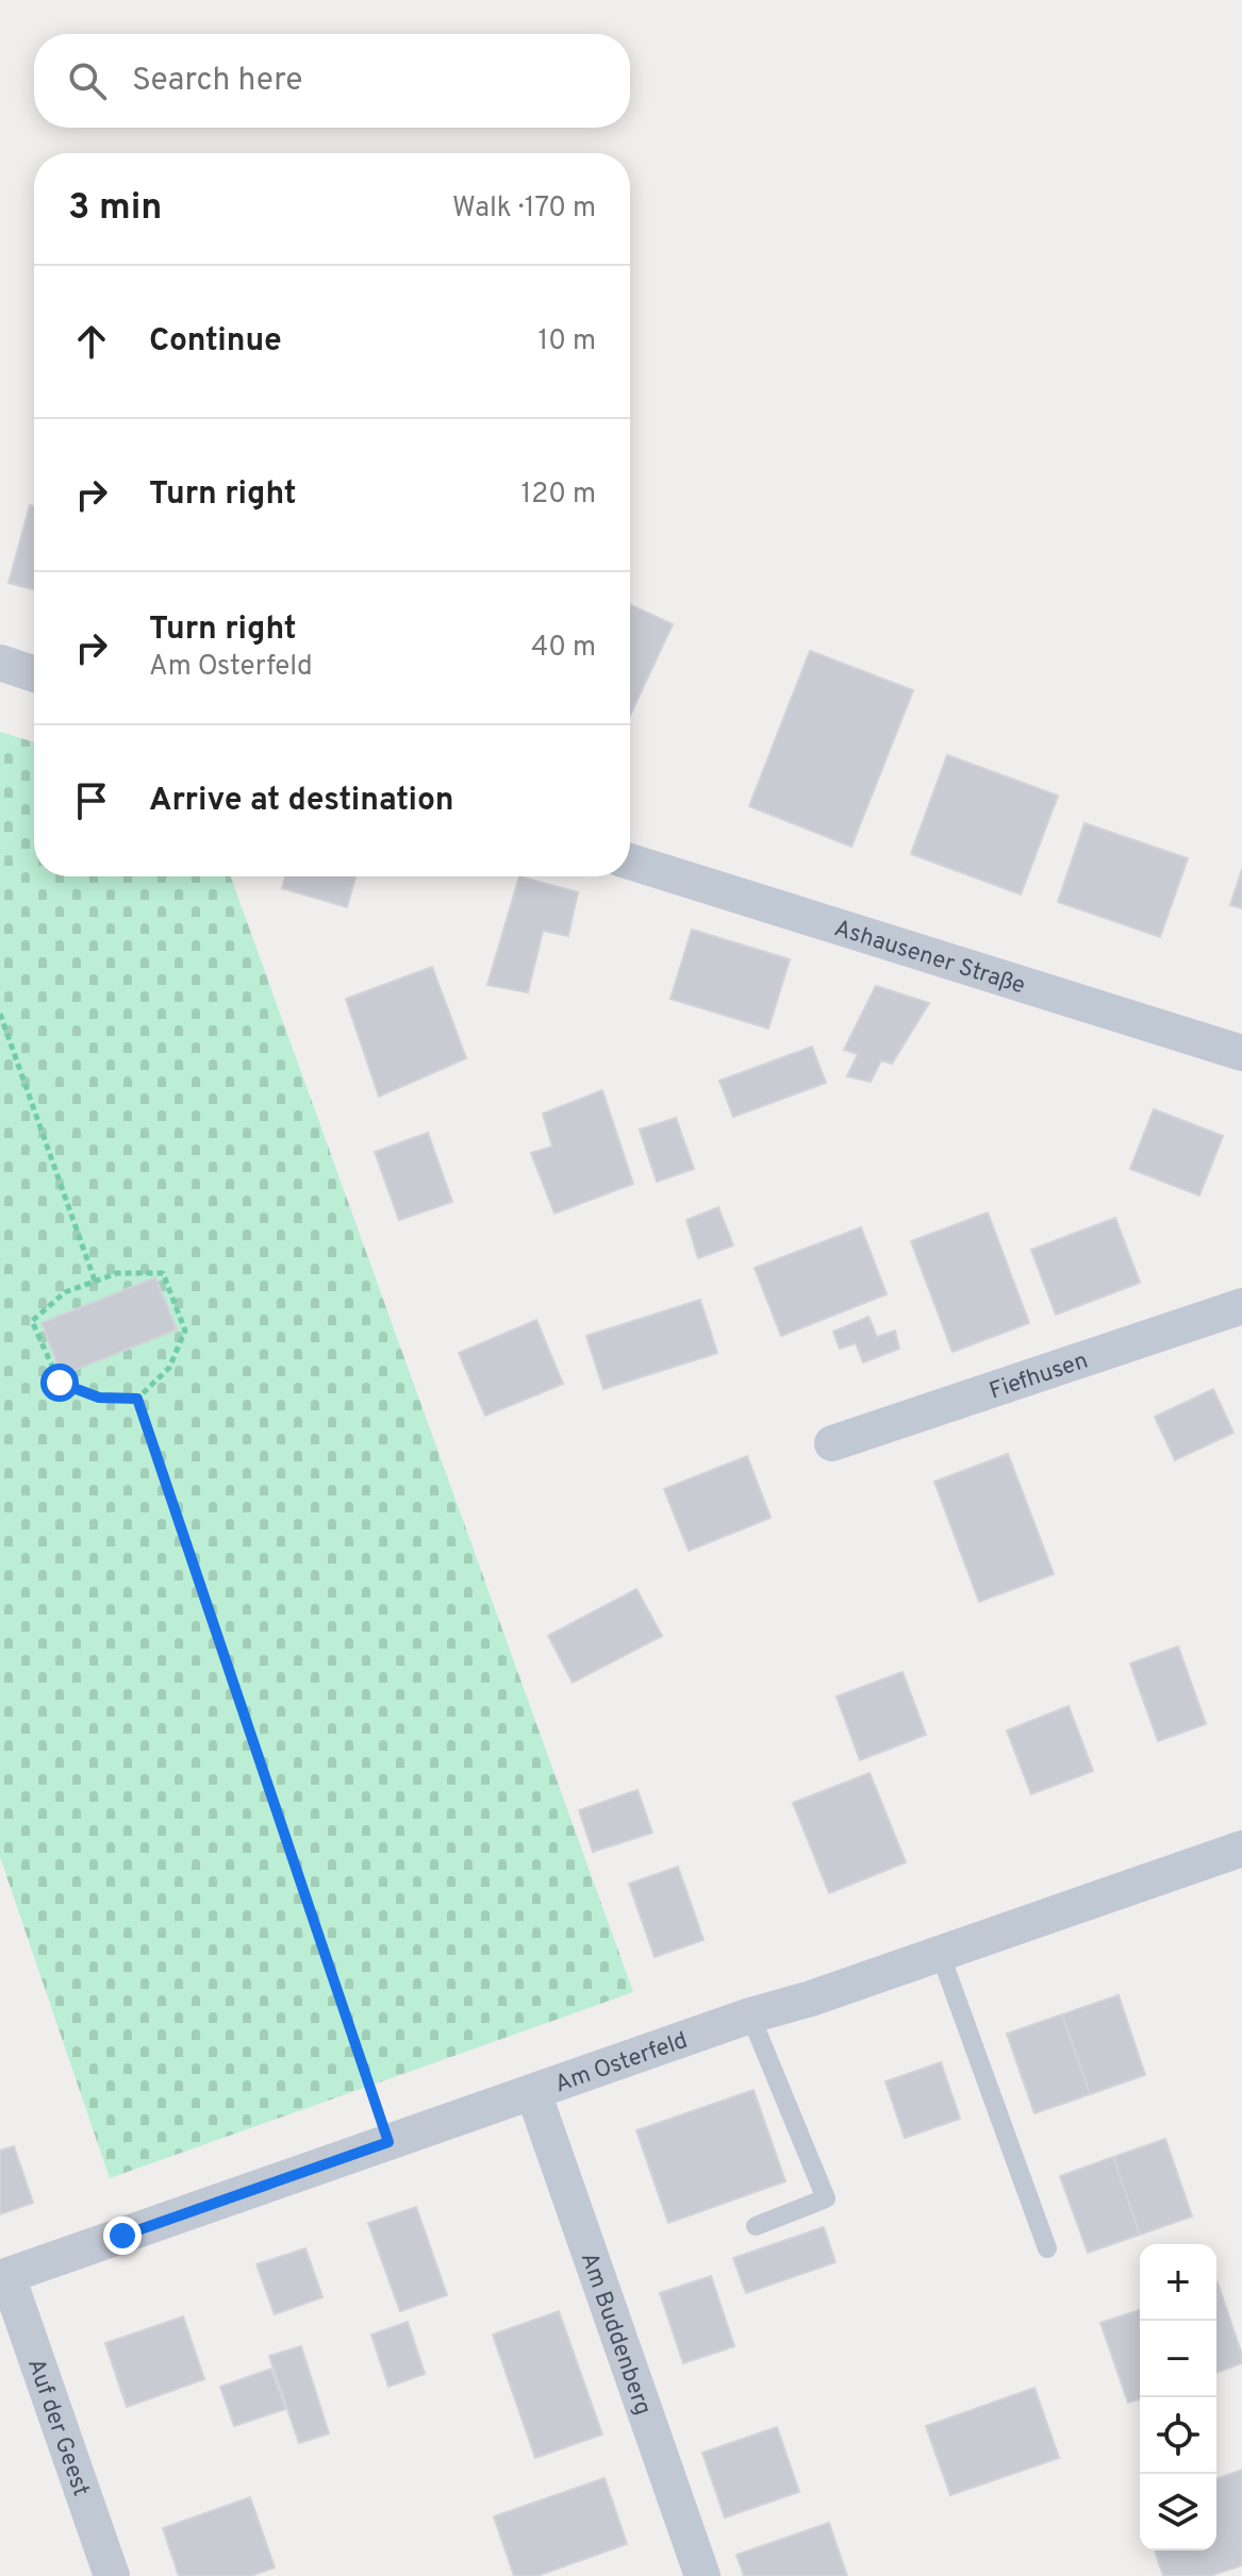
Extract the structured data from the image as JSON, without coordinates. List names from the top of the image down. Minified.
{"streets":{"street":["Ashausener Straße","Fiefhusen","Am Osterfeld","Am Buddenberg","Auf der Geest"]},"crossings":[["Am Osterfeld","Am Buddenberg"],["Am Osterfeld","Auf der Geest"]],"page":{"search":"Search here","heading":["3 min","Walk · 170 m"],"list":[["Continue","10 m"],["Turn right","120 m"],["Turn right","Am Osterfeld","40 m"],"Arrive at destination"],"map_buttons":["+","−"]}}
